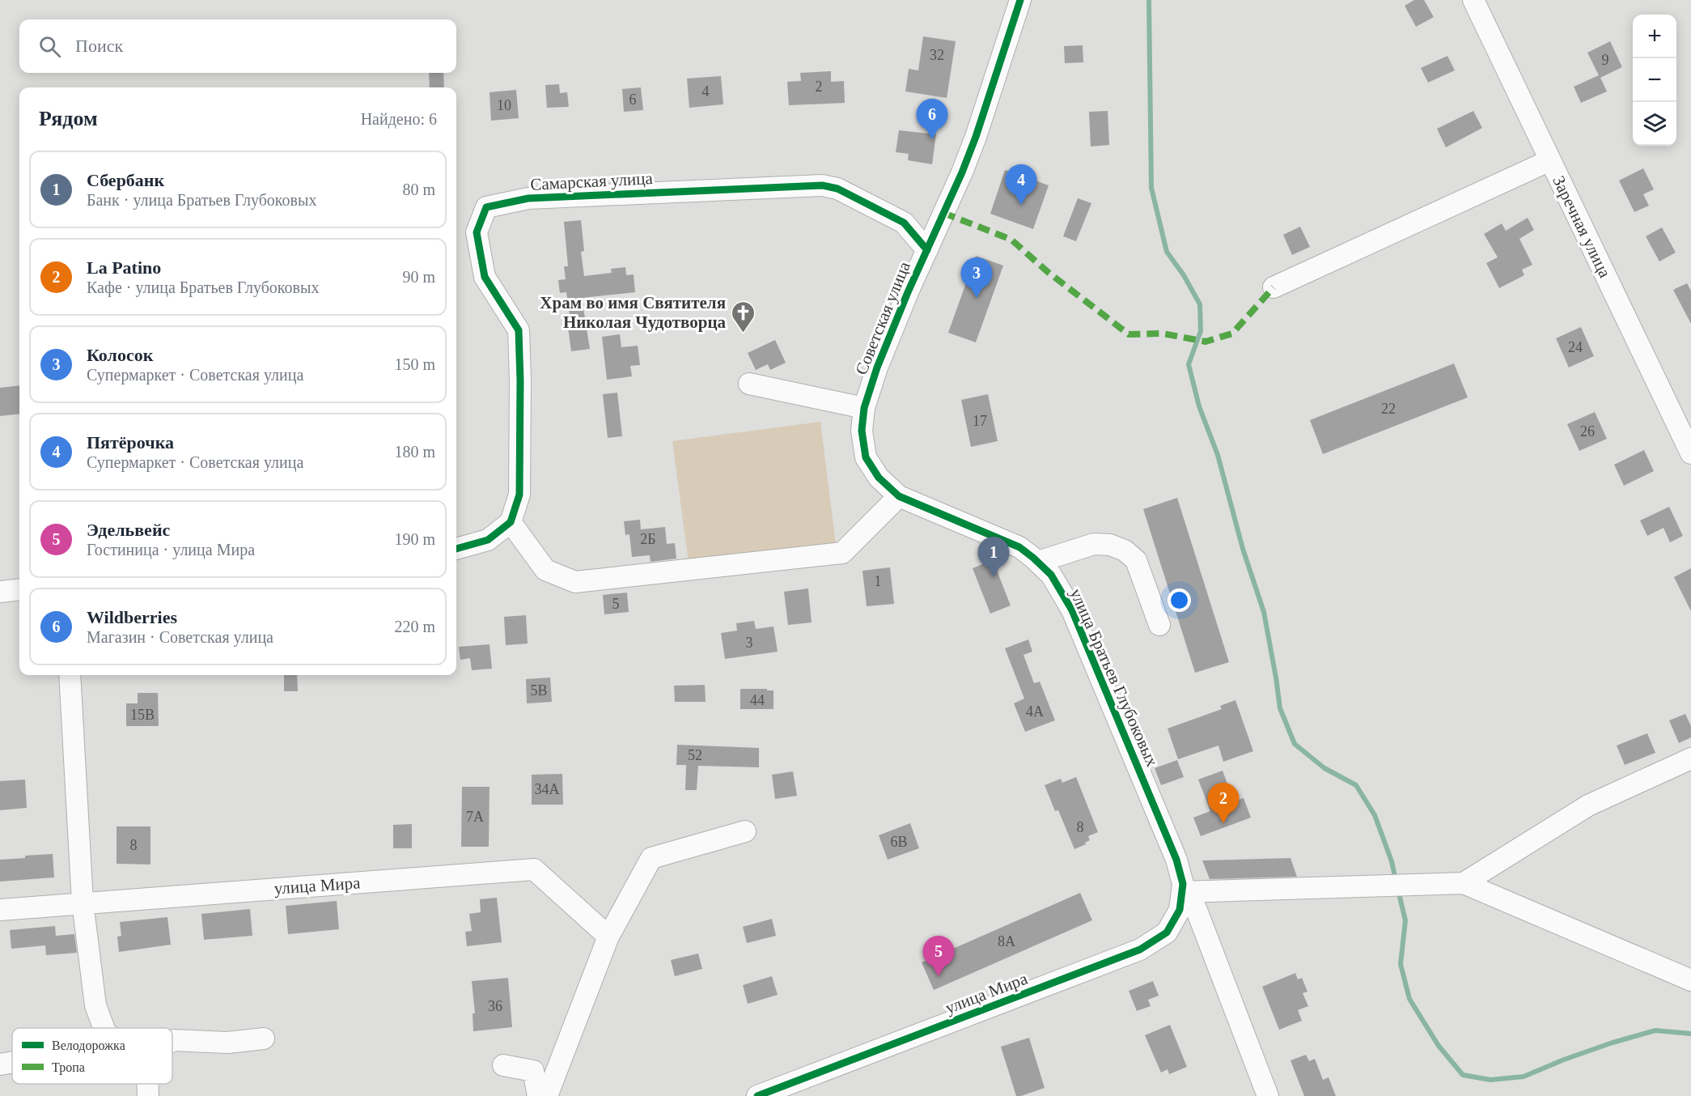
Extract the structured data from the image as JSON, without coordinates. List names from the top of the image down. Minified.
{"streets":{"street":["Самарская улица","Заречная улица","Советская улица","улица Братьев Глубоковых","улица Мира"]},"crossings":[["Самарская улица","Советская улица"],["Советская улица","улица Братьев Глубоковых"],["улица Братьев Глубоковых","улица Мира"]],"places":{"church":["Храм во имя Святителя Николая Чудотворца"]},"house_numbers":["32","9","2","4","6","10","24","22","17","26","2Б","1","5","3","5В","44","4А","15В","52","34А","7А","8","6В","8","8А","36"],"legend":["Велодорожка","Тропа"],"page":{"map_buttons":["+","−"],"search":"Поиск","heading":["Рядом","Найдено: 6"],"pins":["6","4","3","1","2","5"],"list":[{"mark":"1","name":"Сбербанк","note":"Банк · улица Братьев Глубоковых","value":"80 m"},{"mark":"2","name":"La Patino","note":"Кафе · улица Братьев Глубоковых","value":"90 m"},{"mark":"3","name":"Колосок","note":"Супермаркет · Советская улица","value":"150 m"},{"mark":"4","name":"Пятёрочка","note":"Супермаркет · Советская улица","value":"180 m"},{"mark":"5","name":"Эдельвейс","note":"Гостиница · улица Мира","value":"190 m"},{"mark":"6","name":"Wildberries","note":"Магазин · Советская улица","value":"220 m"}]}}
